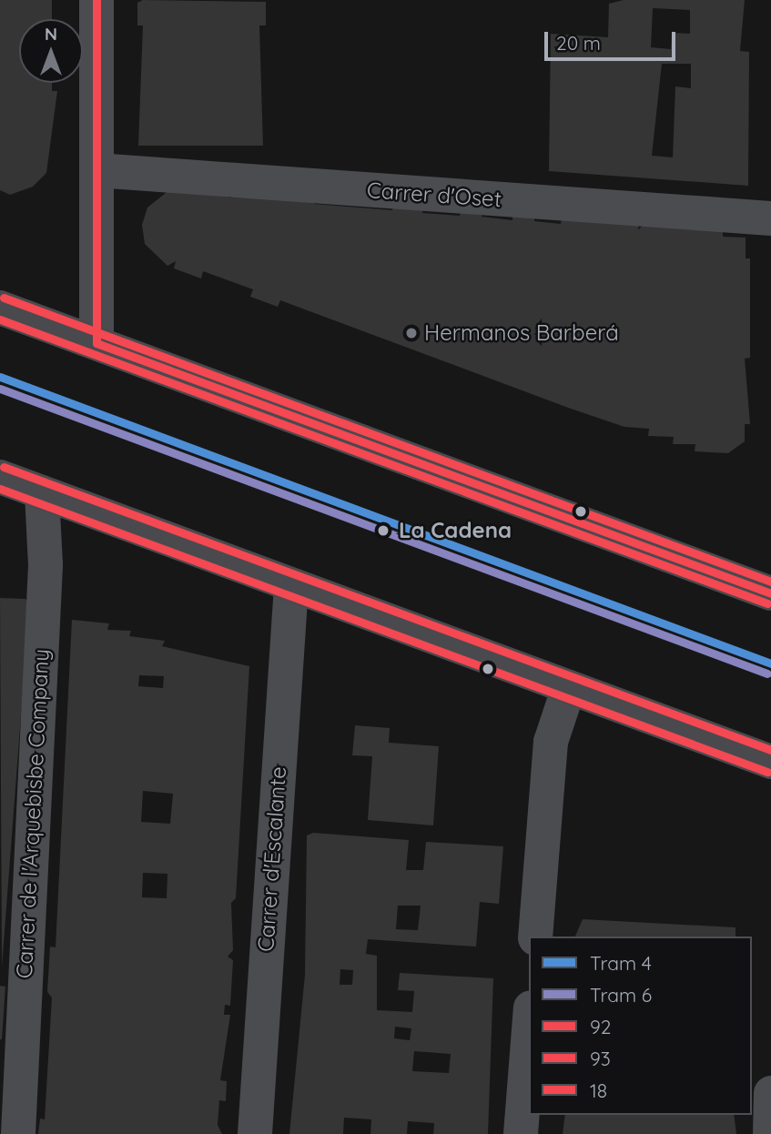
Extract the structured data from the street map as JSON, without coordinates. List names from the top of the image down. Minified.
{"streets":{"street":["Carrer d'Oset","Carrer de l'Arquebisbe Company","Carrer d'Escalante"]},"places":["Hermanos Barberá","La Cadena"],"lines":["transit line 92","transit line 18","transit line 93","tram line 4","tram line 6"],"legend":["Tram 4","Tram 6","92","93","18"],"scale_bar":"20 m","north":"top"}
